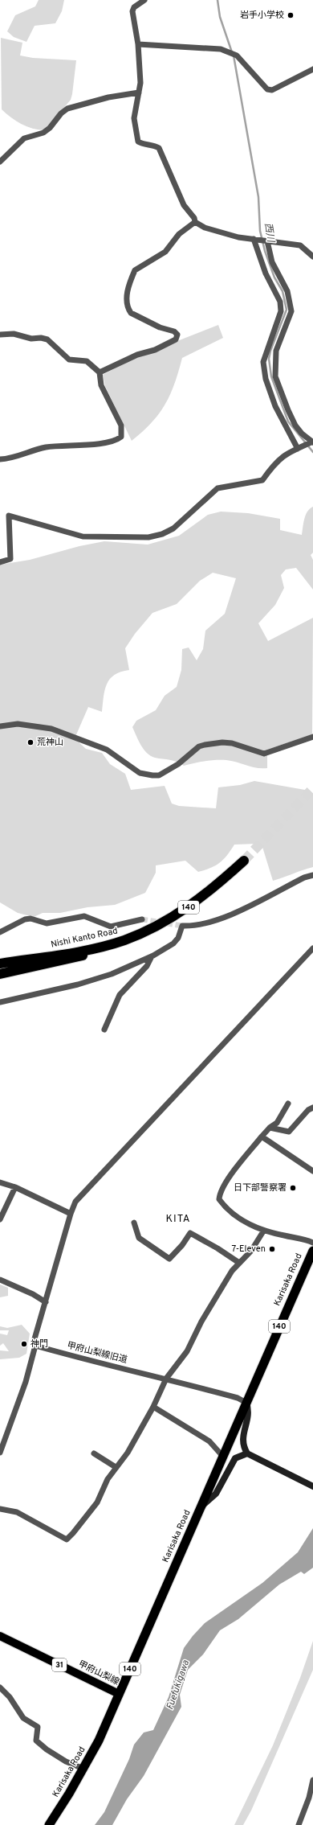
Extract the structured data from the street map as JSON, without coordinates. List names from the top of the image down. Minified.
{"streets":{"highway":["140","Nishi Kanto Road","Karisaka Road"],"main road":["31","甲府山梨線"],"street":["甲府山梨線旧道"]},"crossings":[["Karisaka Road","甲府山梨線旧道"],["Karisaka Road","甲府山梨線"]],"districts":["KITA"],"water":["西川","Fuefukigawa"],"places":["岩手小学校","荒神山","日下部警察署","7-Eleven","神門"]}
